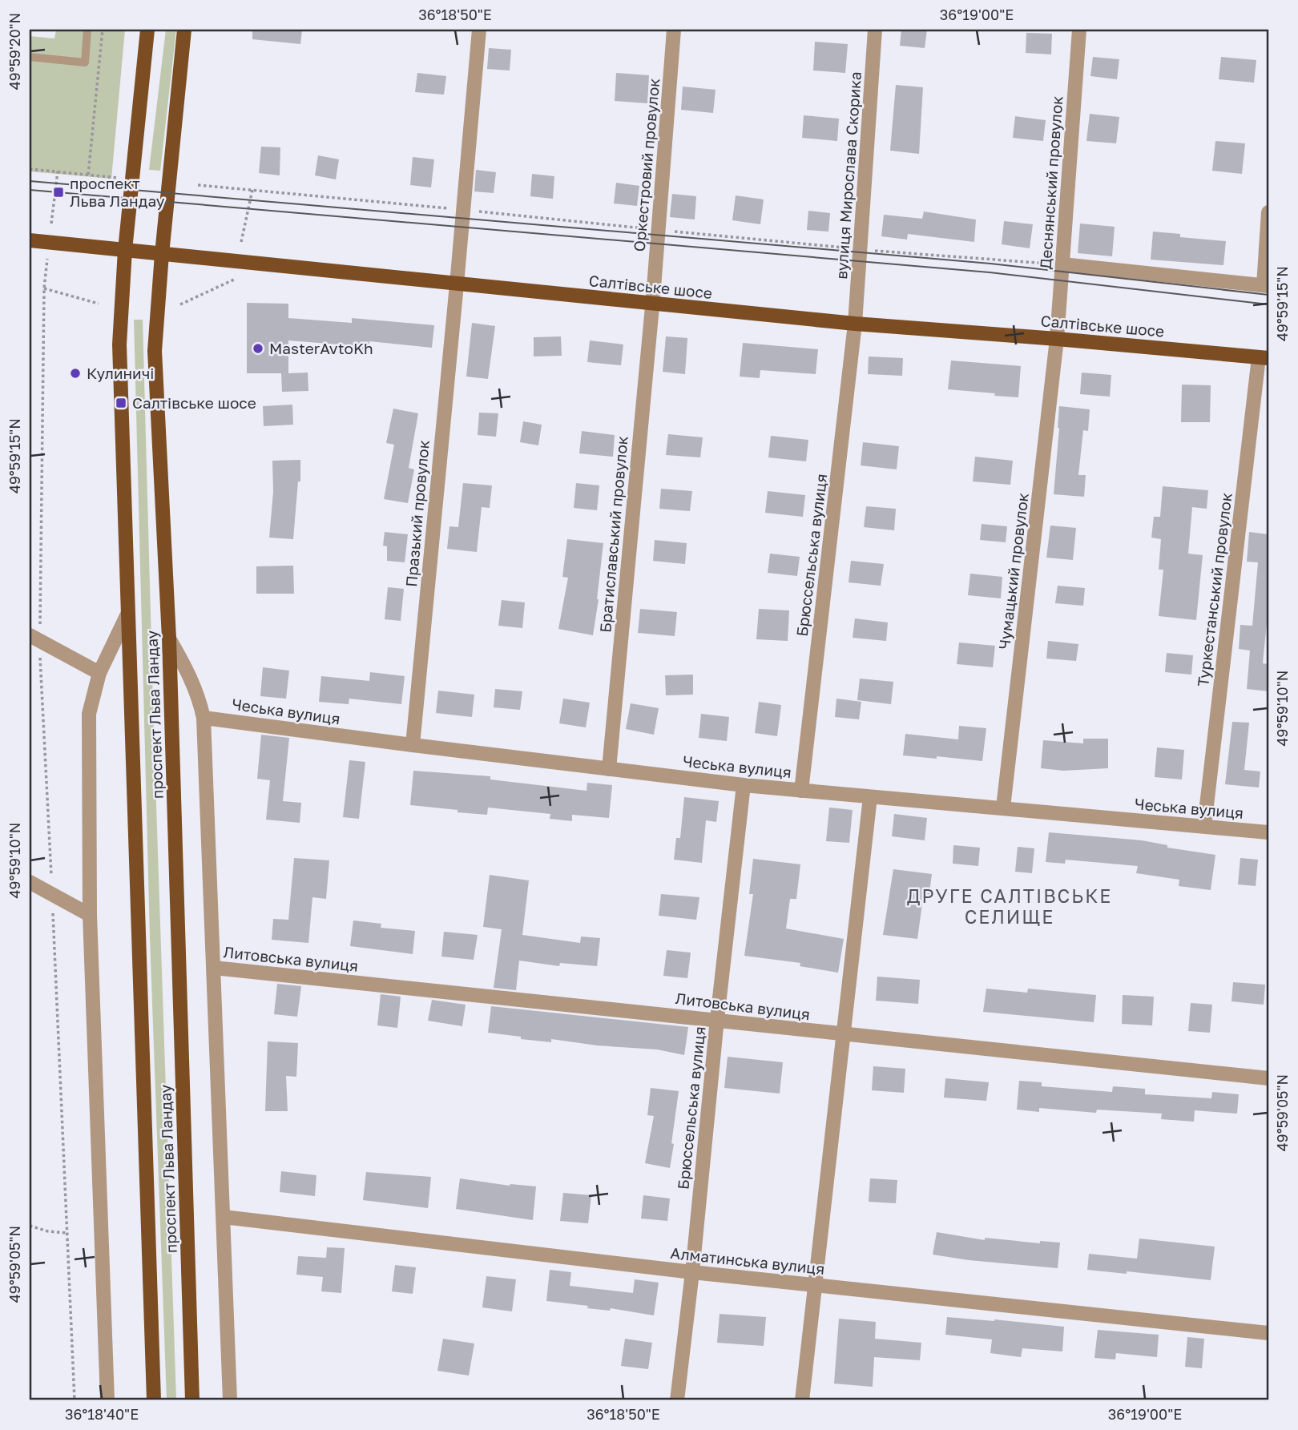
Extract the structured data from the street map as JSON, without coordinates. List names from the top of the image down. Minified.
{"streets":{"main road":["Салтівське шосе","проспект Льва Ландау"],"street":["Оркестровий провулок","вулиця Мирослава Скорика","Деснянський провулок","Празький провулок","Братиславський провулок","Брюссельська вулиця","Чумацький провулок","Туркестанський провулок","Чеська вулиця","Литовська вулиця","Алматинська вулиця"]},"crossings":[["Оркестровий провулок","Салтівське шосе"],["Оркестровий провулок","Братиславський провулок"],["вулиця Мирослава Скорика","Салтівське шосе"],["вулиця Мирослава Скорика","Брюссельська вулиця"],["Деснянський провулок","Салтівське шосе"],["Деснянський провулок","Чумацький провулок"],["Салтівське шосе","Празький провулок"],["Салтівське шосе","Братиславський провулок"],["Салтівське шосе","Брюссельська вулиця"],["Салтівське шосе","Чумацький провулок"],["Салтівське шосе","Туркестанський провулок"],["Салтівське шосе","проспект Льва Ландау"],["Празький провулок","Чеська вулиця"],["Братиславський провулок","Чеська вулиця"],["Брюссельська вулиця","Чеська вулиця"],["Брюссельська вулиця","Литовська вулиця"],["Брюссельська вулиця","Алматинська вулиця"],["Чумацький провулок","Чеська вулиця"],["Туркестанський провулок","Чеська вулиця"]],"districts":["ДРУГЕ САЛТІВСЬКЕ СЕЛИЩЕ"],"places":{"transit":["проспект Льва Ландау","Салтівське шосе"],"other":["MasterAvtoKh","Кулиничі"]},"coordinates":["36°18'50\"E","36°19'00\"E","49°59'20\"N","49°59'15\"N","49°59'10\"N","49°59'05\"N","36°18'40\"E"]}
